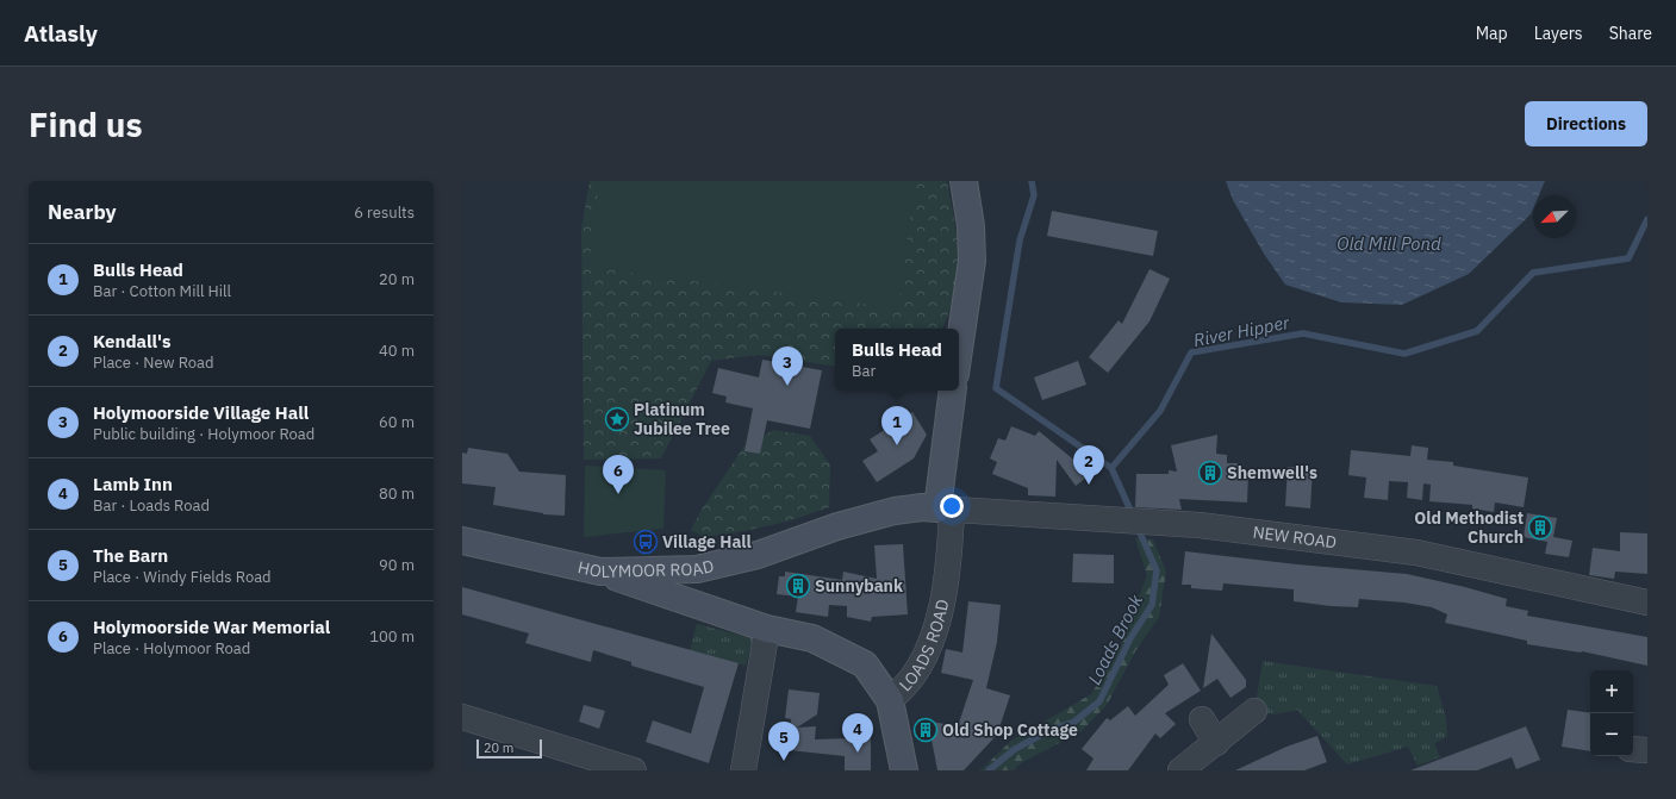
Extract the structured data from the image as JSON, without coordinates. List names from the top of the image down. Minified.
{"streets":{"street":["NEW ROAD","HOLYMOOR ROAD","LOADS ROAD"]},"crossings":[["NEW ROAD","HOLYMOOR ROAD"],["NEW ROAD","LOADS ROAD"],["HOLYMOOR ROAD","LOADS ROAD"]],"water":["Old Mill Pond","River Hipper","Loads Brook"],"places":{"place":["Platinum Jubilee Tree"],"building":["Shemwell's","Old Methodist Church","Sunnybank","Old Shop Cottage"],"bus stop":["Village Hall"]},"scale_bar":"20 m","north":"bottom left","page":{"header":"Atlasly","nav":["Map","Layers","Share"],"buttons":"Directions","title":"Find us","heading":["Nearby","6 results"],"list":[{"mark":"1","name":"Bulls Head","note":"Bar · Cotton Mill Hill","value":"20 m"},{"mark":"2","name":"Kendall's","note":"Place · New Road","value":"40 m"},{"mark":"3","name":"Holymoorside Village Hall","note":"Public building · Holymoor Road","value":"60 m"},{"mark":"4","name":"Lamb Inn","note":"Bar · Loads Road","value":"80 m"},{"mark":"5","name":"The Barn","note":"Place · Windy Fields Road","value":"90 m"},{"mark":"6","name":"Holymoorside War Memorial","note":"Place · Holymoor Road","value":"100 m"}],"popup":["Bulls Head","Bar"],"pins":["3","1","2","6","4","5"],"map_buttons":["+","−"],"scale":"20 m"}}
